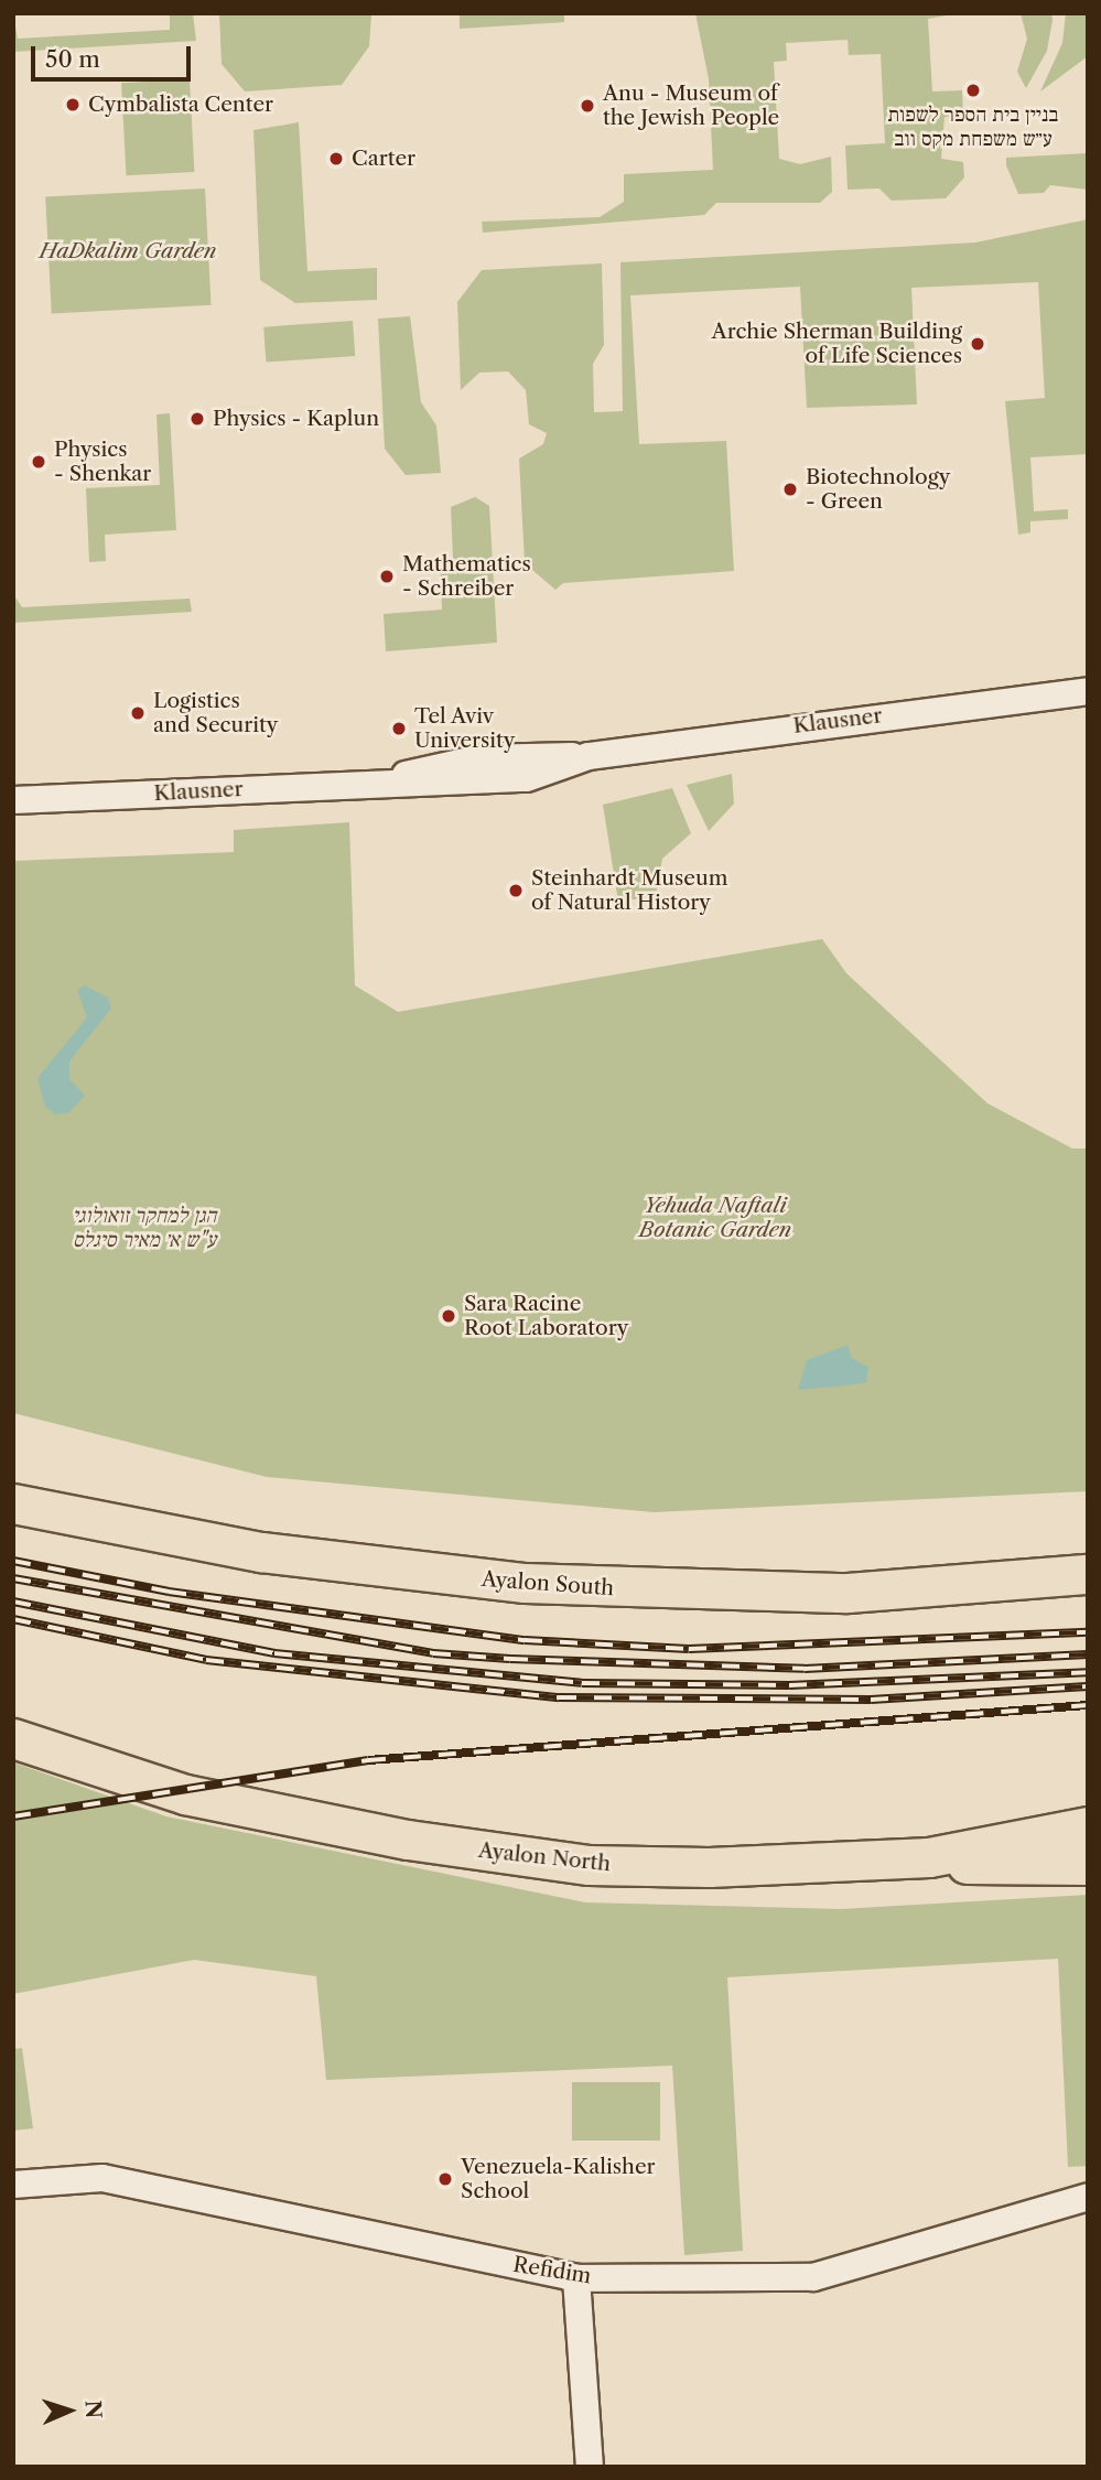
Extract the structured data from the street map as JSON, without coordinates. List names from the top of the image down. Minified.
{"streets":{"highway":["Ayalon South","Ayalon North"],"street":["Klausner","Refidim"]},"parks":["HaDkalim Garden","Yehuda Naftali Botanic Garden","הגן למחקר זואולוגי ע\"ש א׳ מאיר סיגלס"],"places":["בניין בית הספר לשפות ע״ש משפחת מקס ווב","Cymbalista Center","Anu - Museum of the Jewish People","Carter","Archie Sherman Building of Life Sciences","Physics - Kaplun","Physics - Shenkar","Biotechnology - Green","Mathematics - Schreiber","Logistics and Security","Tel Aviv University","Steinhardt Museum of Natural History","Sara Racine Root Laboratory","Venezuela-Kalisher School"],"scale_bar":"50 m","north":"right"}
